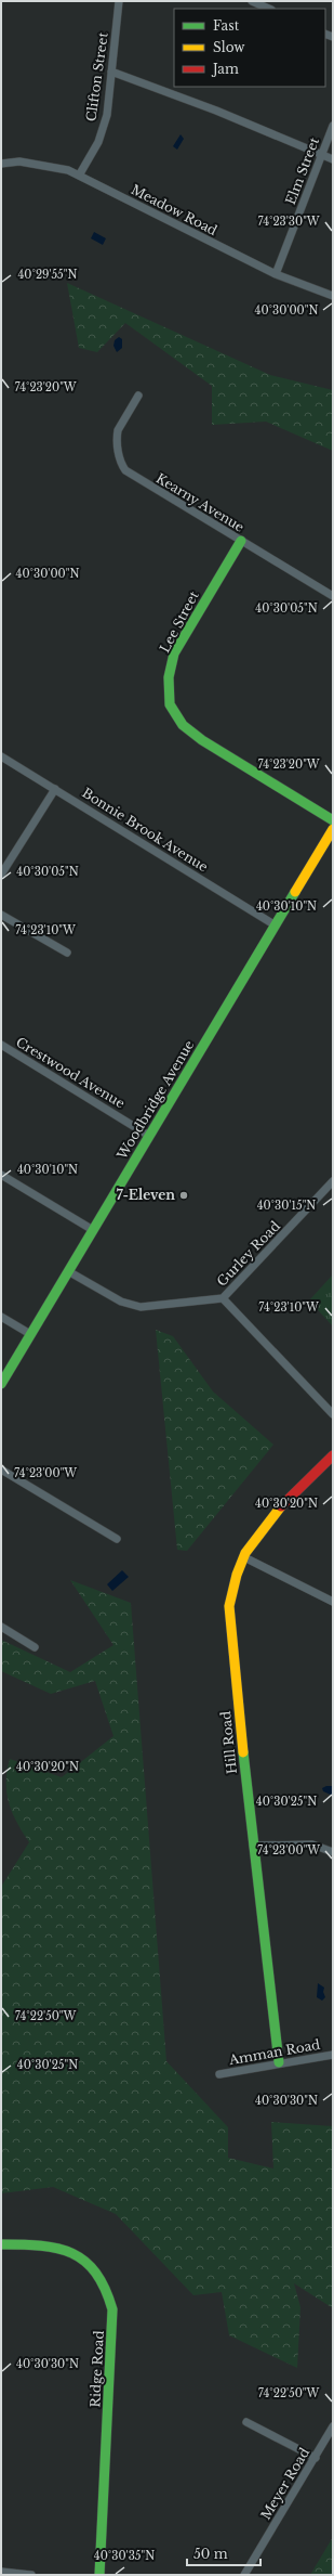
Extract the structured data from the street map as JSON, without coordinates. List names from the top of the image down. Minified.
{"streets":{"street":["Clifton Street","Elm Street","Meadow Road","Kearny Avenue","Lee Street","Bonnie Brook Avenue","Crestwood Avenue","Woodbridge Avenue","Gurley Road","Hill Road","Amman Road","Ridge Road","Meyer Road"]},"crossings":[["Clifton Street","Meadow Road"],["Elm Street","Meadow Road"],["Kearny Avenue","Lee Street"],["Bonnie Brook Avenue","Woodbridge Avenue"],["Crestwood Avenue","Woodbridge Avenue"],["Woodbridge Avenue","Gurley Road"],["Hill Road","Amman Road"]],"places":["7-Eleven"],"legend":["Fast","Slow","Jam"],"scale_bar":"50 m","coordinates":["74°23'30\"W","40°29'55\"N","40°30'00\"N","74°23'20\"W","40°30'05\"N","40°30'10\"N","74°23'10\"W","40°30'15\"N","74°23'00\"W","40°30'20\"N","40°30'25\"N","74°22'50\"W","40°30'30\"N","40°30'35\"N"]}
